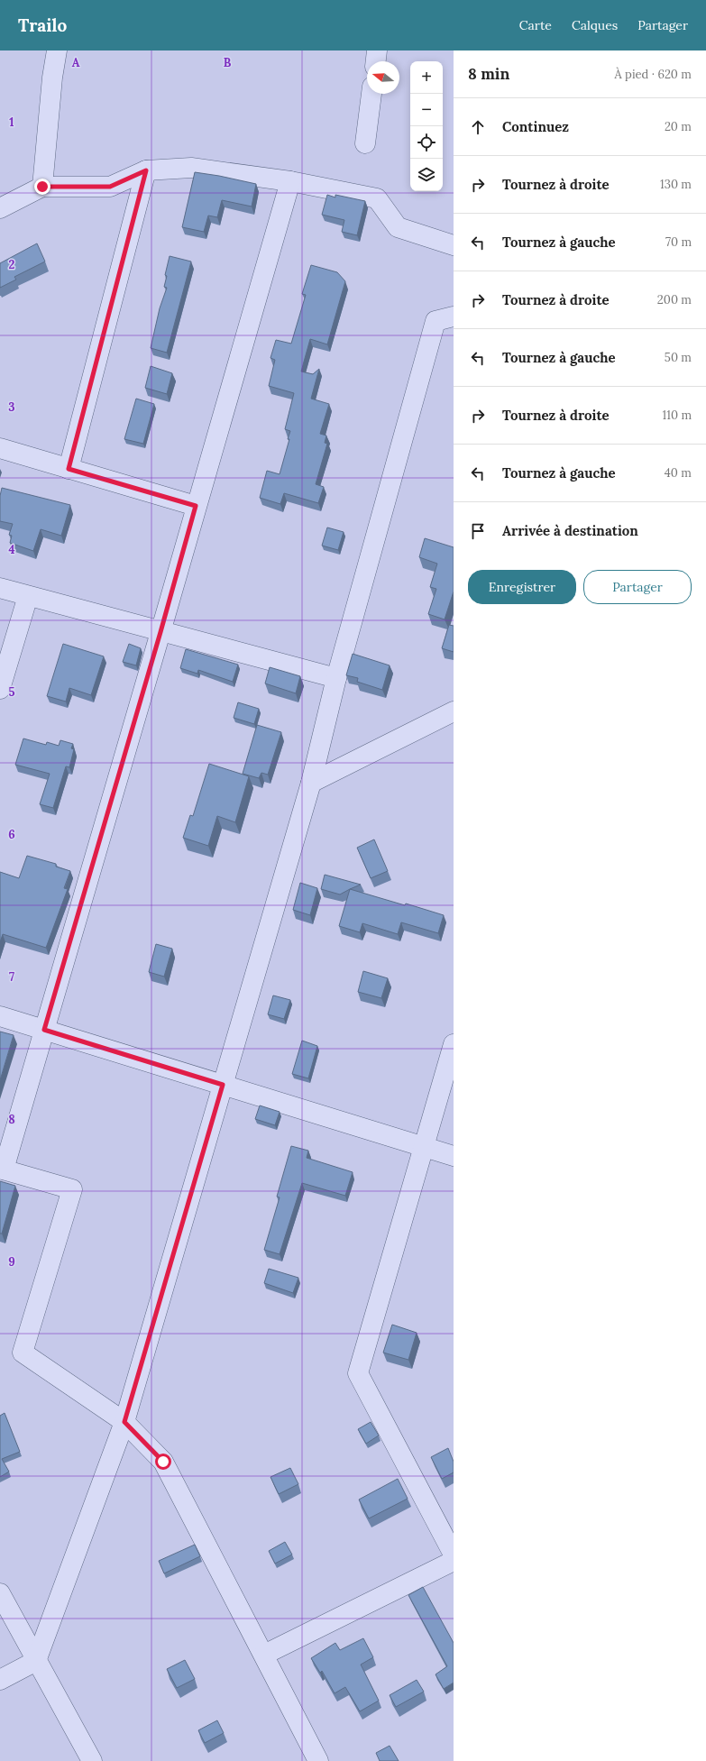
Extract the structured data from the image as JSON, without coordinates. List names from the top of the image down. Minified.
{"north":"left","page":{"header":"Trailo","nav":["Carte","Calques","Partager"],"heading":["8 min","À pied · 620 m"],"map_buttons":["+","−"],"list":[["Continuez","20 m"],["Tournez à droite","130 m"],["Tournez à gauche","70 m"],["Tournez à droite","200 m"],["Tournez à gauche","50 m"],["Tournez à droite","110 m"],["Tournez à gauche","40 m"],"Arrivée à destination"],"buttons":["Enregistrer","Partager"]},"grid":{"columns":["A","B"],"rows":["1","2","3","4","5","6","7","8","9"]}}
